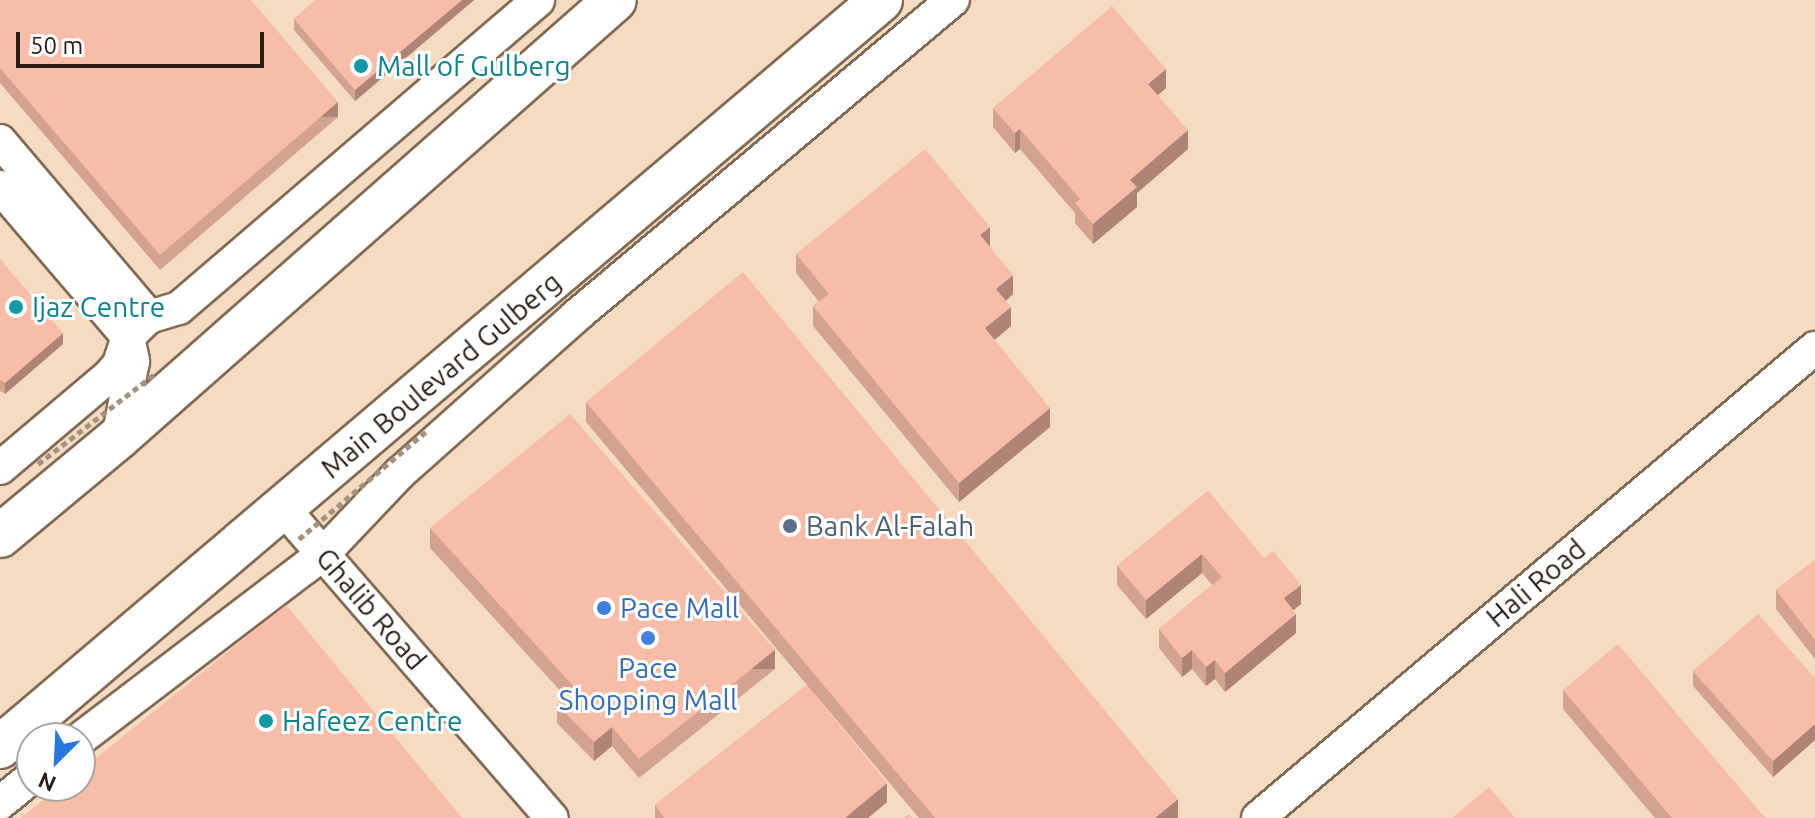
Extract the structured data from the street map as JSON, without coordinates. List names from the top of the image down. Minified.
{"streets":{"main road":["Main Boulevard Gulberg"],"street":["Hali Road","Ghalib Road"]},"crossings":[["Main Boulevard Gulberg","Ghalib Road"]],"places":["Mall of Gulberg","Ijaz Centre","Bank Al-Falah","Pace Mall","Pace Shopping Mall","Hafeez Centre"],"scale_bar":"50 m","north":"bottom left"}
